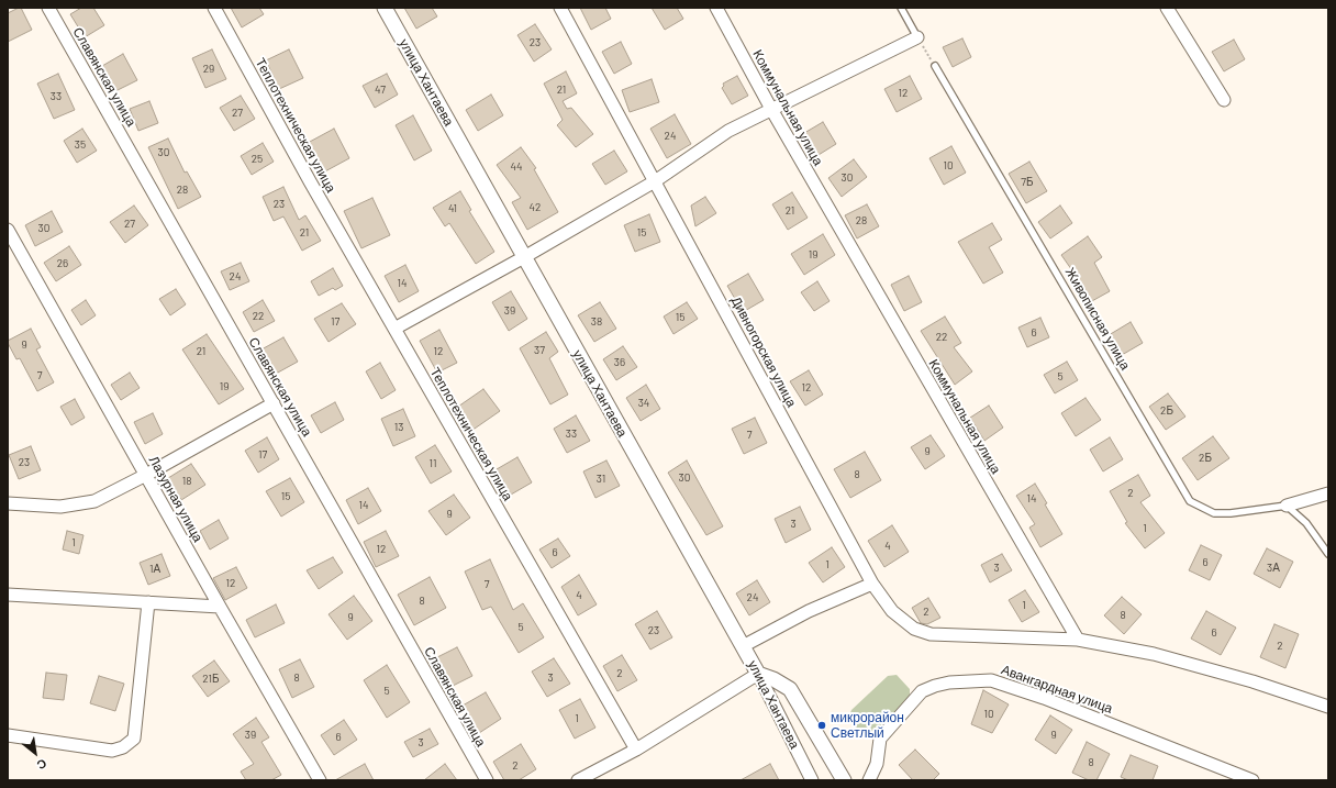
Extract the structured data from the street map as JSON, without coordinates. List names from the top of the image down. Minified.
{"streets":{"street":["Славянская улица","улица Хантаева","Коммунальная улица","Теплотехническая улица","Дивногорская улица","Лазурная улица","Авангардная улица"],"lane":["Живописная улица"]},"places":["микрорайон Светлый"],"house_numbers":["23","29","47","21","12","33","27","24","35","30","25","10","44","30","7Б","28","23","42","41","21","28","27","30","21","15","19","26","24","14","39","22","15","17","38","6","22","9","37","21","12","36","7","5","19","12","34","2Б","13","33","7","9","17","2Б","23","11","8","30","31","18","2","15","14","14","9","3","1","1","4","12","6","6","1","3","3А","1А","12","7","4","24","8","1","2","8","9","5","23","6","2","2","8","3","21Б","5","10","1","39","9","6","3","8","2"],"north":"bottom right"}
